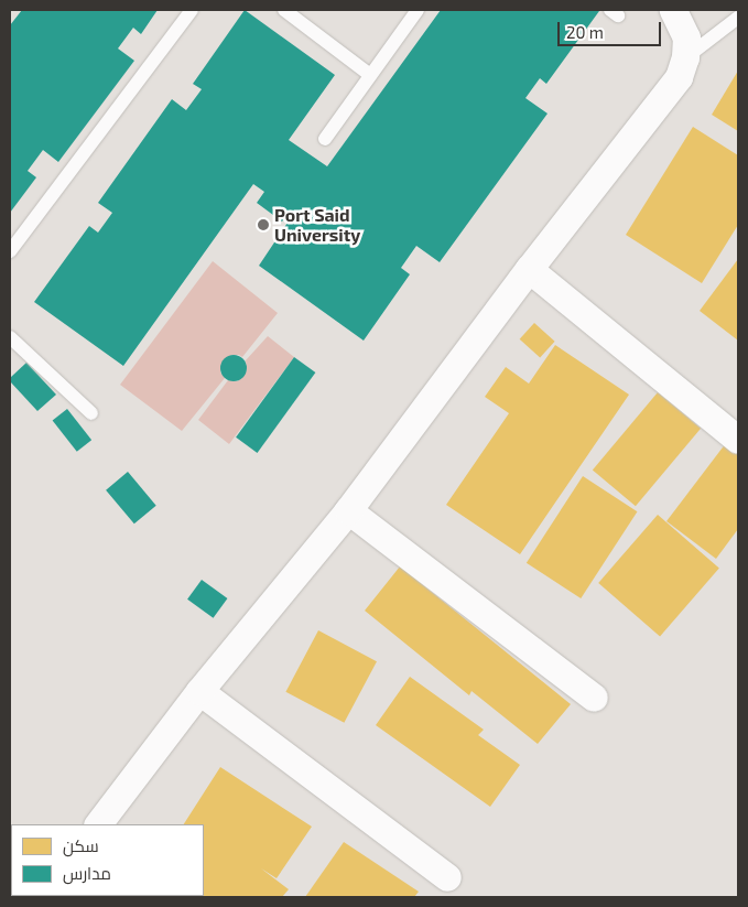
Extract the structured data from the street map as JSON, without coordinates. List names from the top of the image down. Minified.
{"places":["Port Said University"],"legend":["سكن","مدارس"],"scale_bar":"20 m"}
